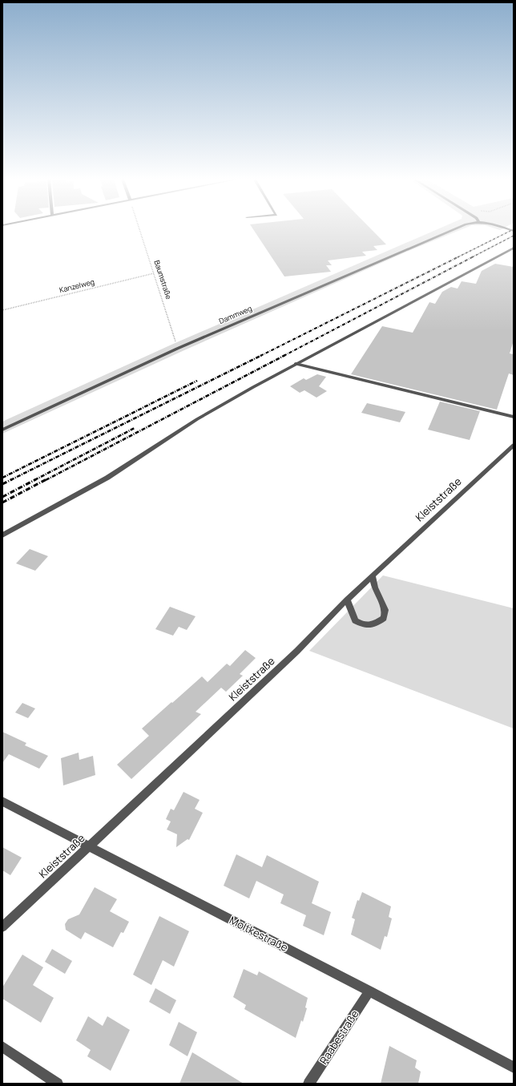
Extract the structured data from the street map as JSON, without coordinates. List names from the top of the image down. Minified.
{"streets":{"street":["Dammweg","Kleiststraße","Moltkestraße","Raabestraße"],"path":["Baumstraße","Kanzelweg"]},"crossings":[["Baumstraße","Kanzelweg"],["Baumstraße","Dammweg"],["Kleiststraße","Moltkestraße"],["Moltkestraße","Raabestraße"]]}
